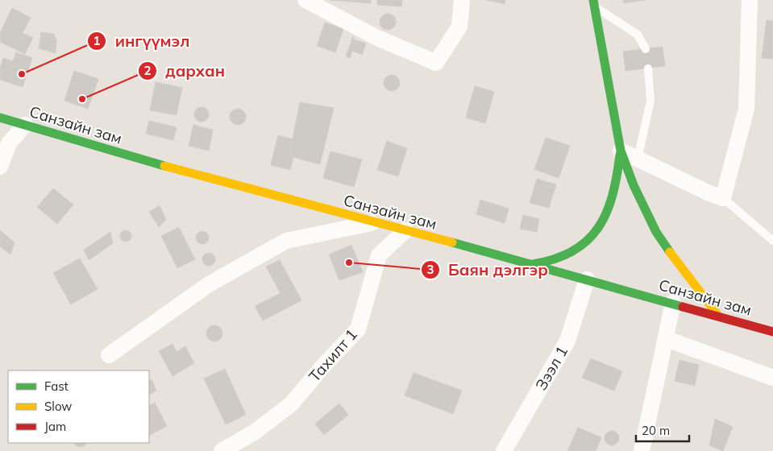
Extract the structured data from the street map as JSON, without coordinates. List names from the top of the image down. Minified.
{"streets":{"main road":["Санзайн зам"],"street":["Тахилт 1","Зээл 1"]},"crossings":[["Санзайн зам","Тахилт 1"],["Санзайн зам","Зээл 1"]],"places":["ингүүмэл","дархан","Баян дэлгэр"],"legend":["Fast","Slow","Jam"],"scale_bar":"20 m"}
